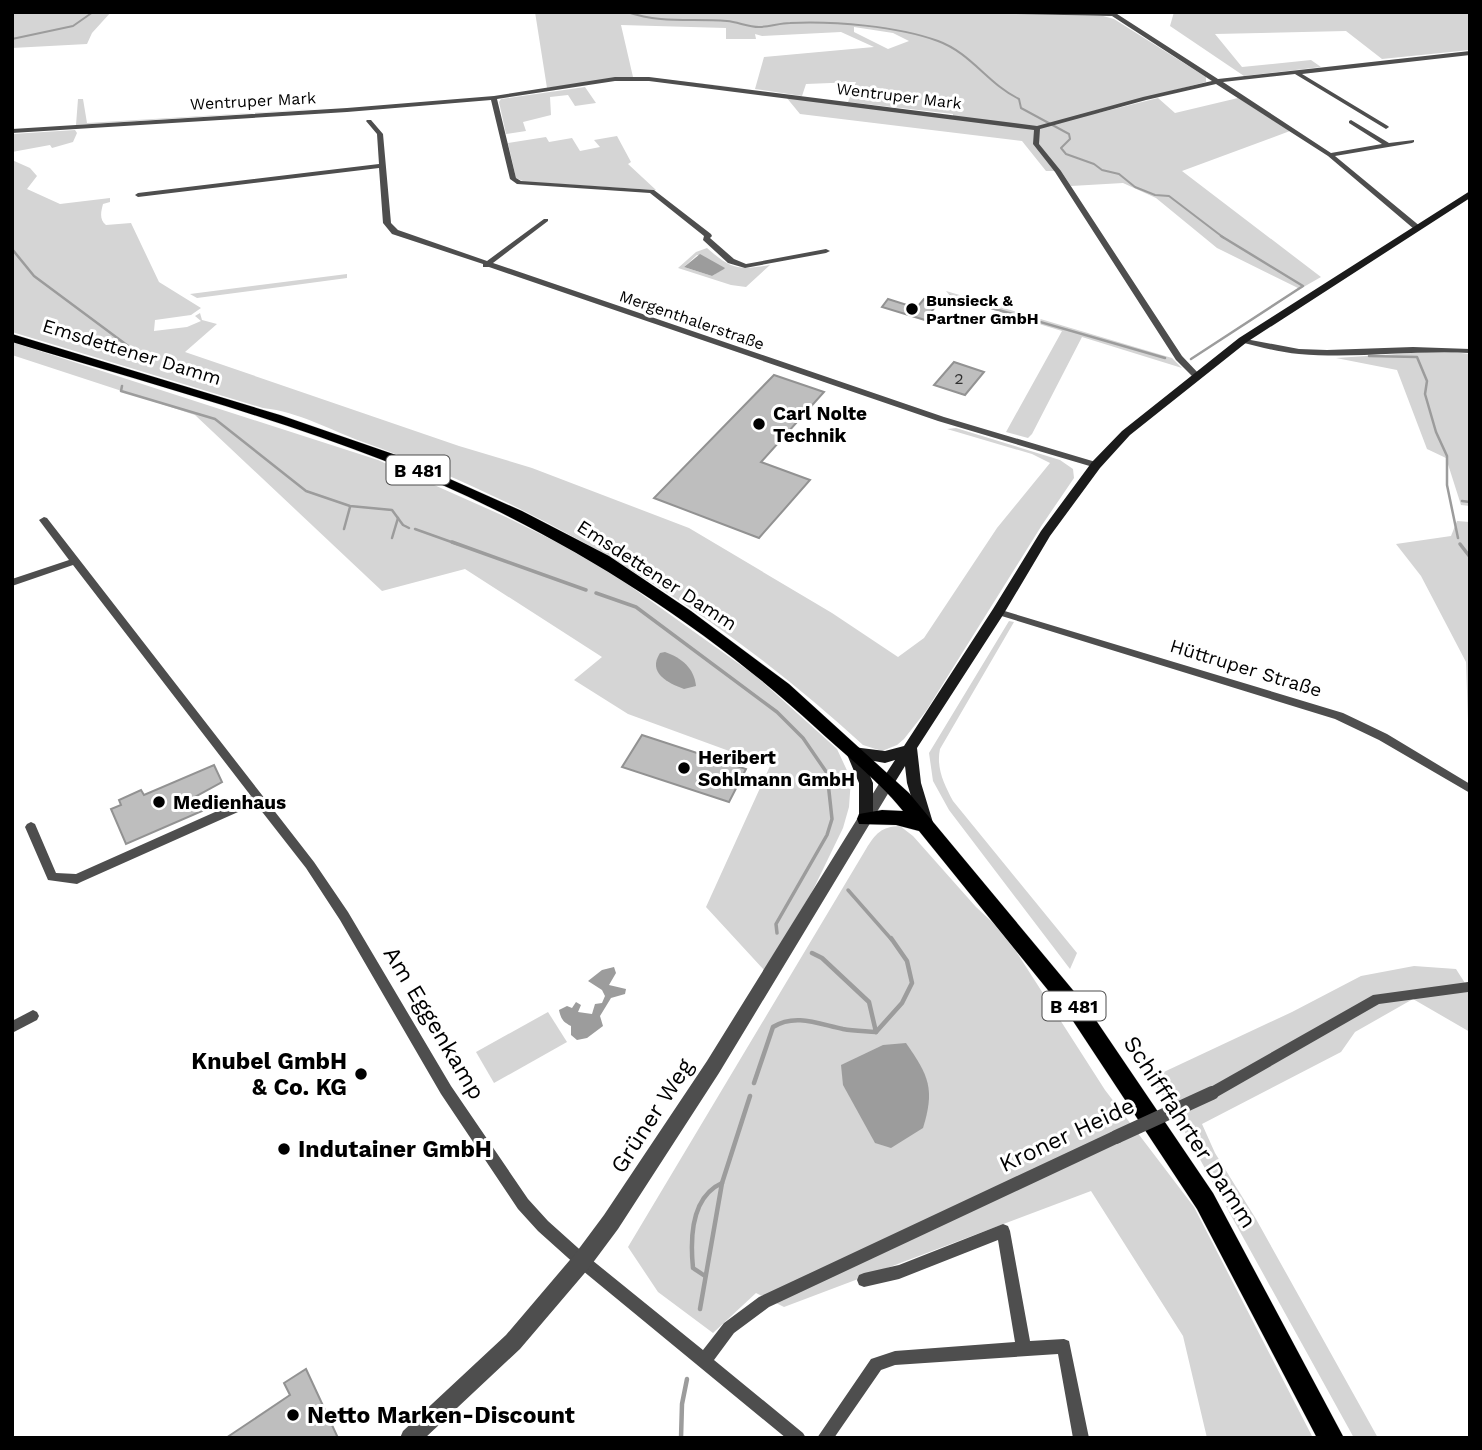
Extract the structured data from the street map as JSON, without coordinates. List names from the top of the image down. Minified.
{"streets":{"main road":["Emsdettener Damm","B 481","Schifffahrter Damm"],"street":["Wentruper Mark","Mergenthalerstraße","Hüttruper Straße","Am Eggenkamp","Grüner Weg","Kroner Heide"]},"crossings":[["Emsdettener Damm","Grüner Weg"],["Emsdettener Damm","Schifffahrter Damm"],["Am Eggenkamp","Grüner Weg"],["Am Eggenkamp","Kroner Heide"],["Grüner Weg","Schifffahrter Damm"]],"places":["Bunsieck & Partner GmbH","Carl Nolte Technik","Heribert Sohlmann GmbH","Medienhaus","Knubel GmbH & Co. KG","Indutainer GmbH","Netto Marken-Discount"],"house_numbers":["2"]}
